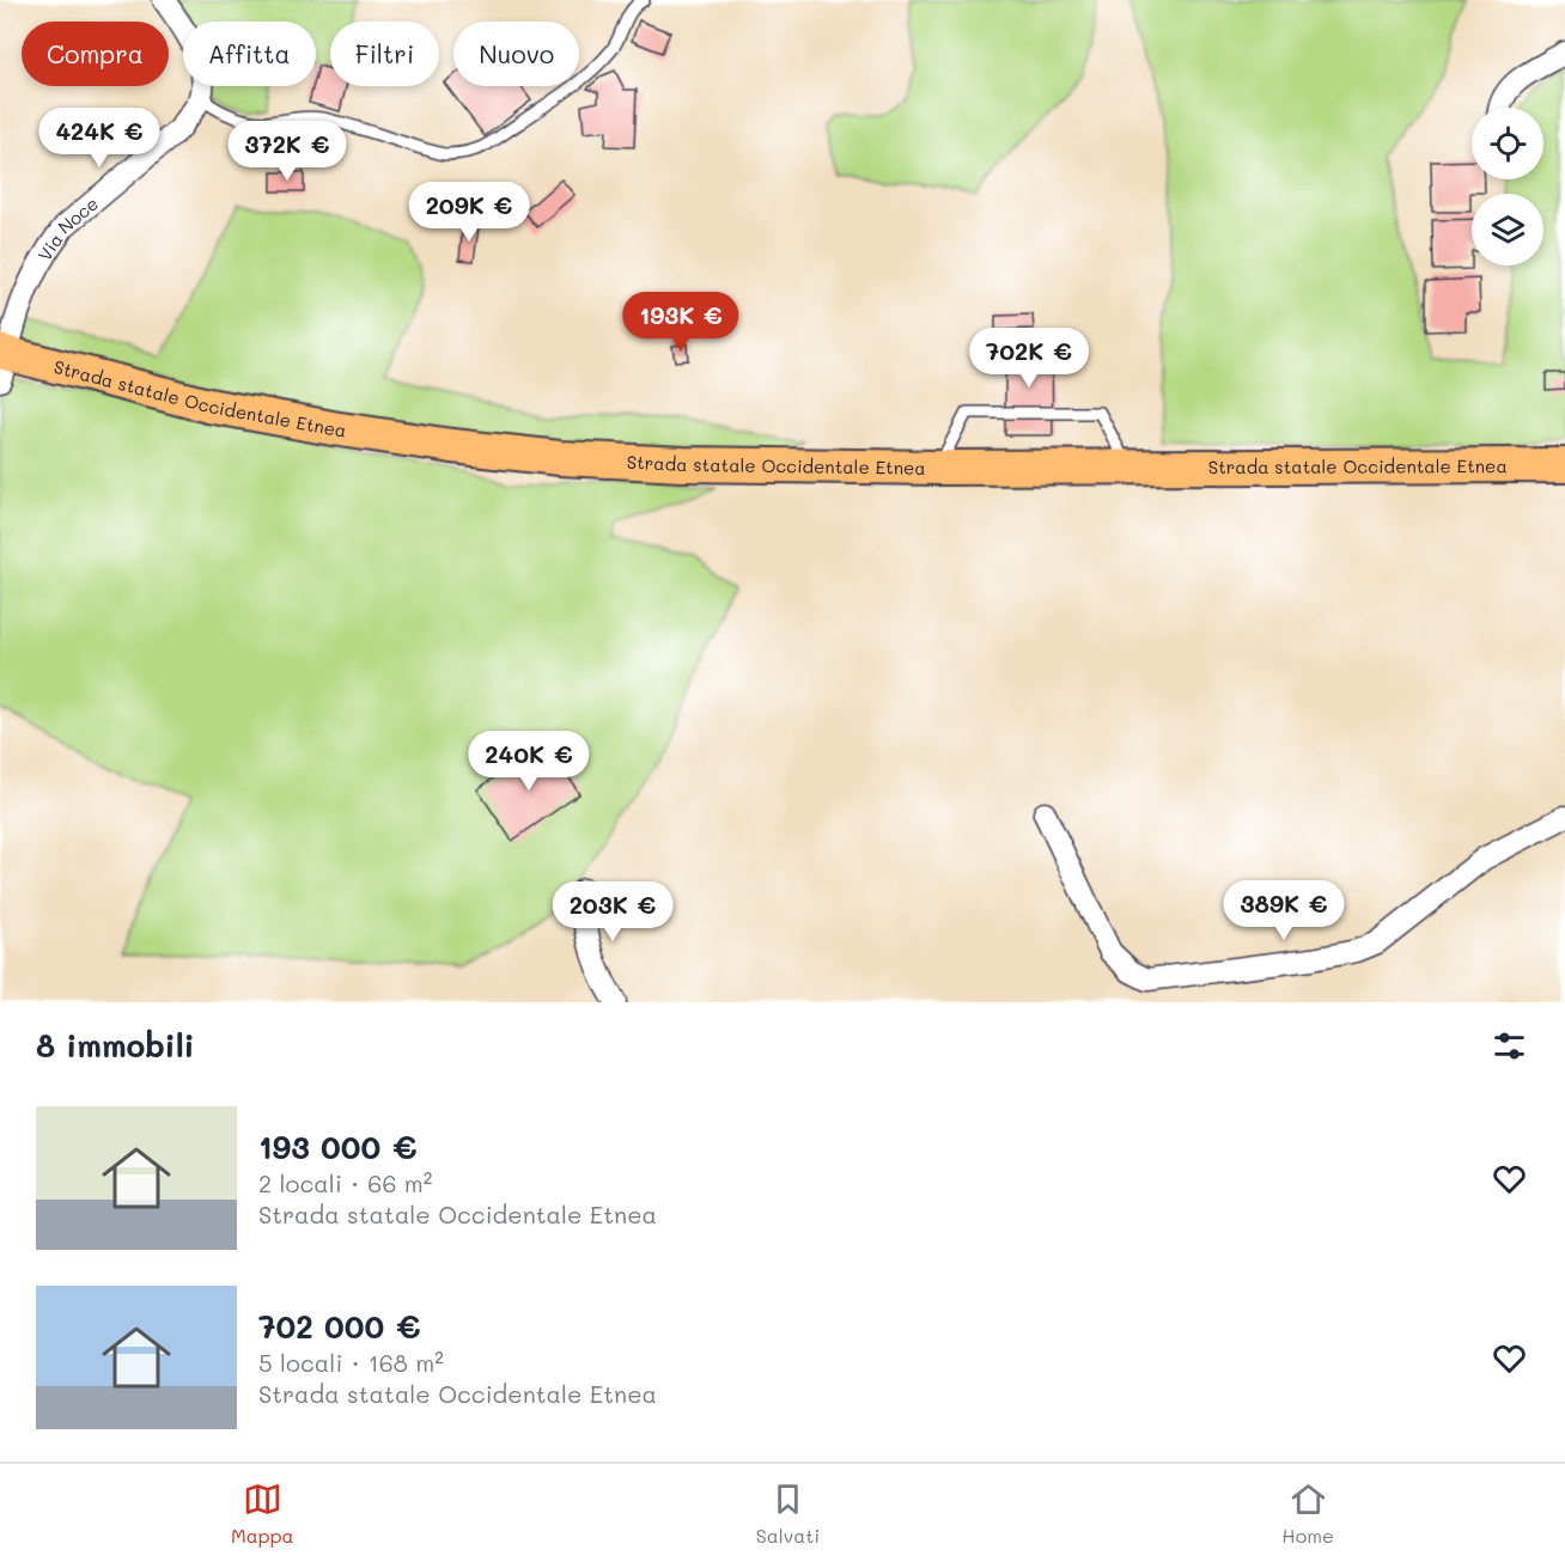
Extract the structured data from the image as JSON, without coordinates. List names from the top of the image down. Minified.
{"streets":{"main road":["Strada statale Occidentale Etnea"],"street":["Via Noce"]},"crossings":[["Via Noce","Strada statale Occidentale Etnea"]],"page":{"chip":["Compra","Affitta","Filtri","Nuovo"],"price":["424K €","372K €","209K €","193K €","702K €","240K €","389K €","203K €"],"heading":"8 immobili","list":[{"name":"193 000 €","note":"2 locali · 66 m² · Strada statale Occidentale Etnea"},{"name":"702 000 €","note":"5 locali · 168 m² · Strada statale Occidentale Etnea"}],"tabs":["Mappa","Salvati","Home"]}}
